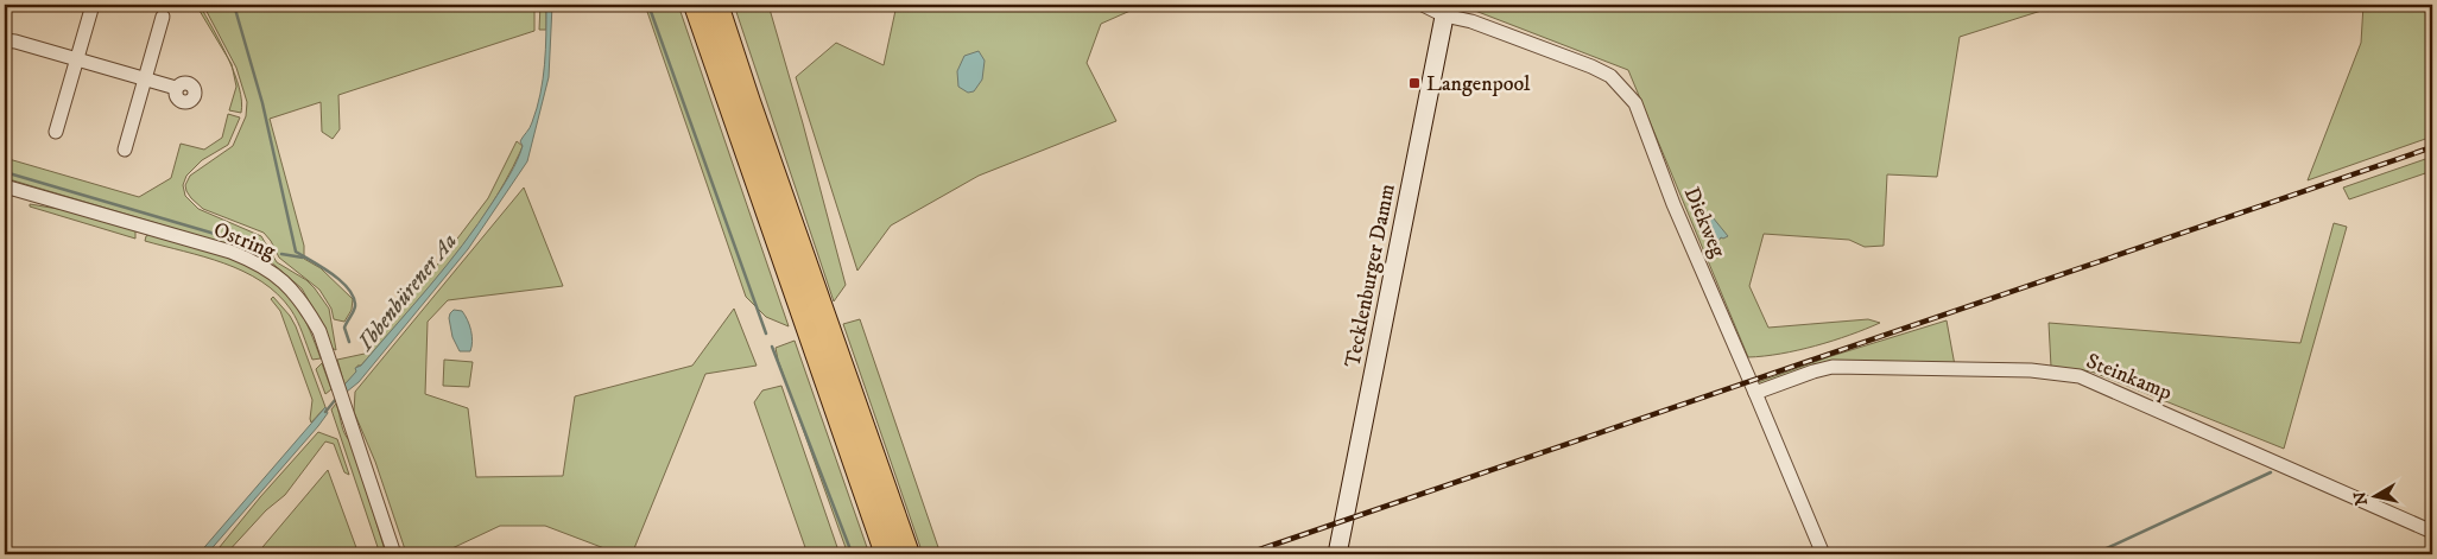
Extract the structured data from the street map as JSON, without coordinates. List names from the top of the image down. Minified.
{"streets":{"main road":["Tecklenburger Damm"],"street":["Diekweg","Ostring","Steinkamp"]},"crossings":[["Diekweg","Tecklenburger Damm"],["Diekweg","Steinkamp"]],"water":["Ibbenbürener Aa"],"places":{"transit":["Langenpool"]},"north":"left"}
